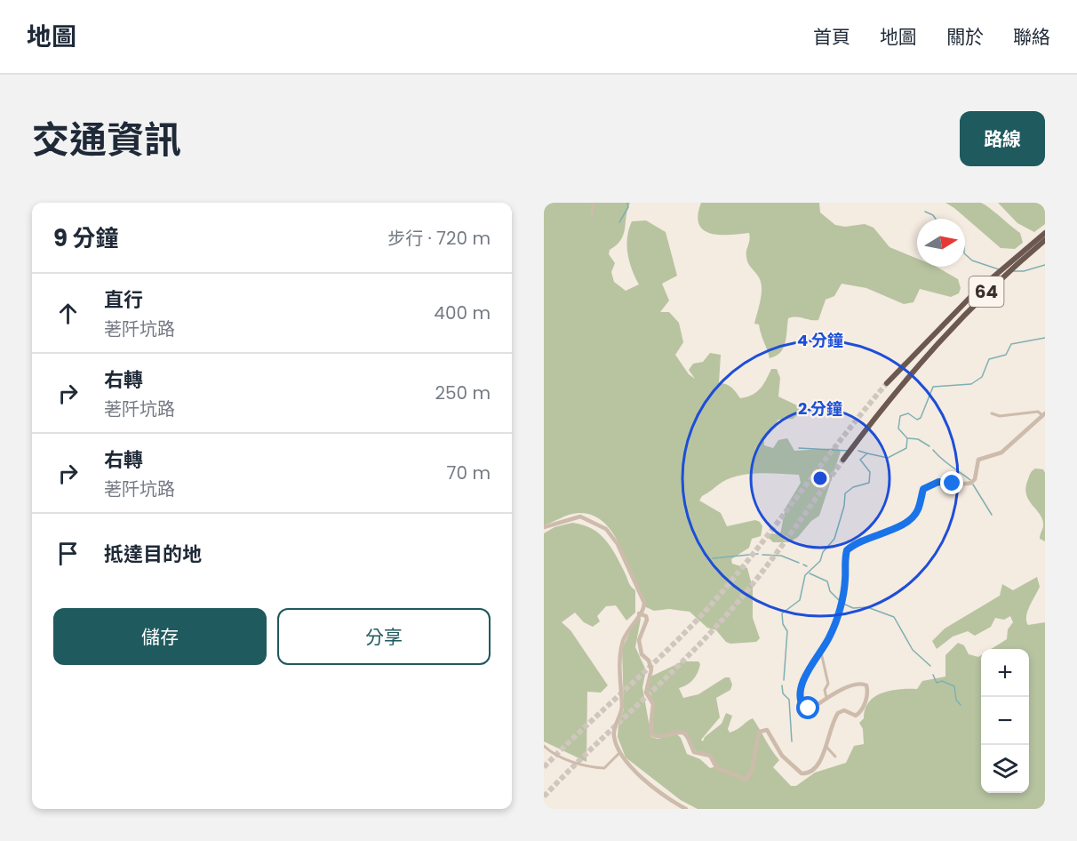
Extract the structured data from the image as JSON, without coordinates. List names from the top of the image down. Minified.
{"streets":{"highway":["64"]},"north":"right","page":{"header":"地圖","nav":["首頁","地圖","關於","聯絡"],"title":"交通資訊","buttons":["路線",["儲存","分享"]],"heading":["9 分鐘","步行 · 720 m"],"list":[["直行","荖阡坑路","400 m"],["右轉","荖阡坑路","250 m"],["右轉","荖阡坑路","70 m"],"抵達目的地"],"map_buttons":["+","−"]},"rings":["4 分鐘","2 分鐘"]}
